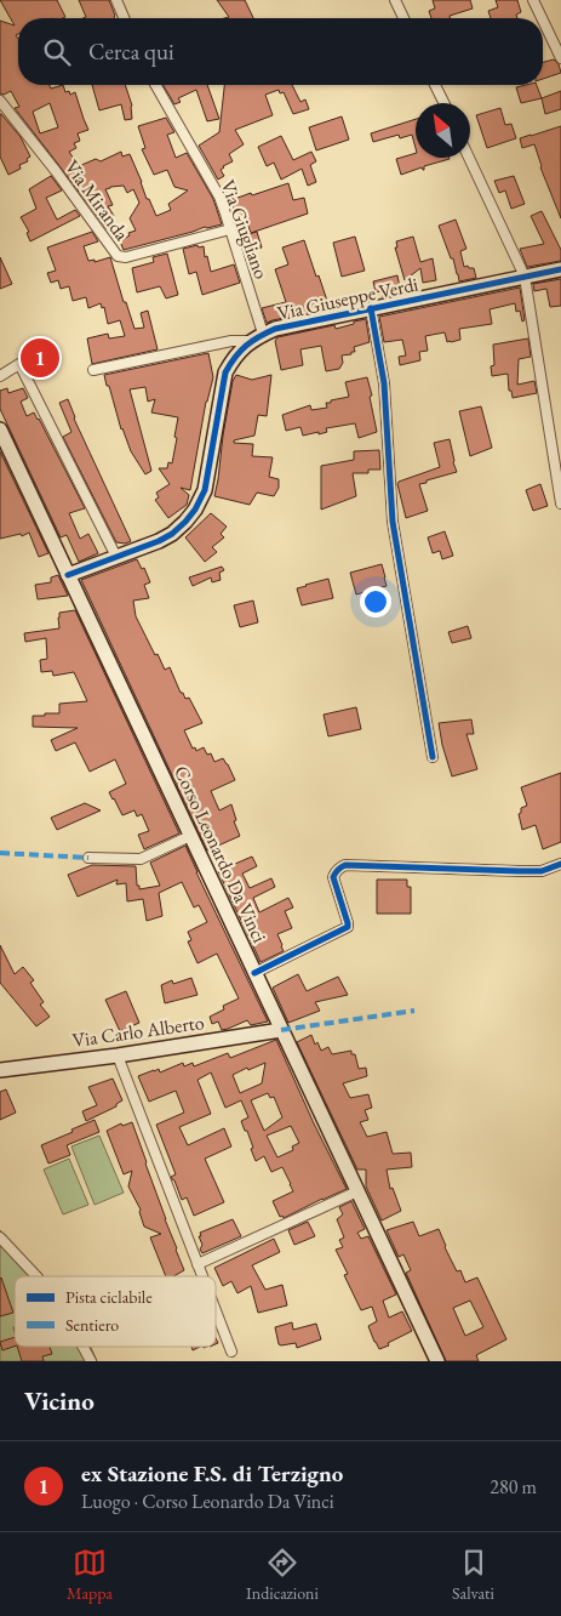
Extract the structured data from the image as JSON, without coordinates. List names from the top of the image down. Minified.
{"streets":{"main road":["Via Giuseppe Verdi","Corso Leonardo Da Vinci","Via Carlo Alberto"],"street":["Via Miranda","Via Giugliano"]},"crossings":[["Via Miranda","Via Giugliano"],["Via Giugliano","Via Giuseppe Verdi"],["Via Giuseppe Verdi","Corso Leonardo Da Vinci"],["Corso Leonardo Da Vinci","Via Carlo Alberto"]],"legend":["Pista ciclabile","Sentiero"],"north":"top left","page":{"search":"Cerca qui","pins":"1","heading":"Vicino","list":[{"mark":"1","name":"ex Stazione F.S. di Terzigno","note":"Luogo · Corso Leonardo Da Vinci","value":"280 m"}],"nav":["Mappa","Indicazioni","Salvati"]}}
